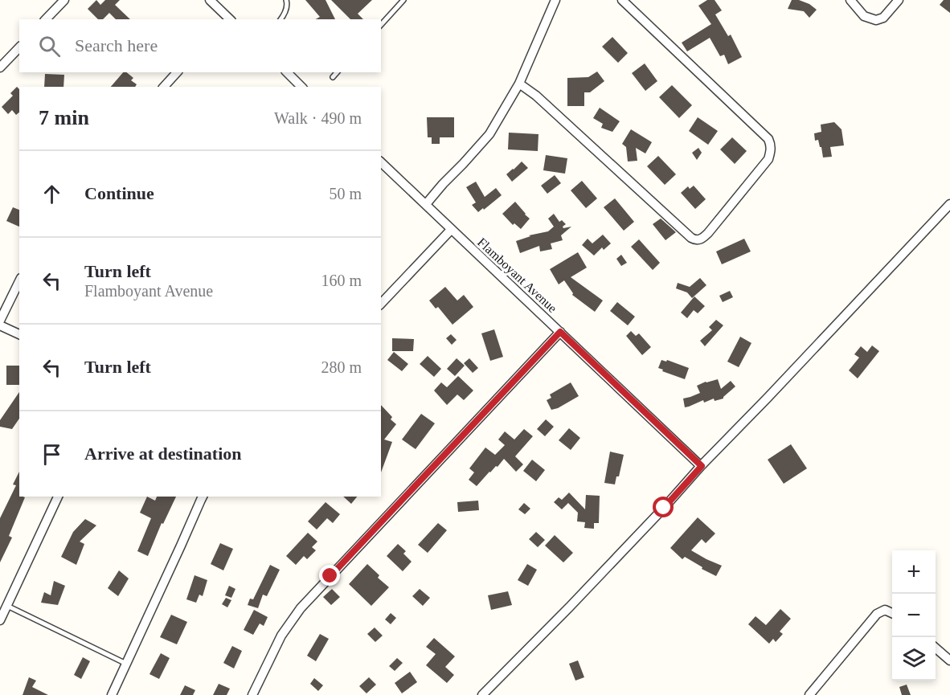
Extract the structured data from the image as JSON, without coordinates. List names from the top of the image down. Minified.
{"streets":{"street":["Flamboyant Avenue"]},"page":{"search":"Search here","heading":["7 min","Walk · 490 m"],"list":[["Continue","50 m"],["Turn left","Flamboyant Avenue","160 m"],["Turn left","280 m"],"Arrive at destination"],"map_buttons":["+","−"]}}
